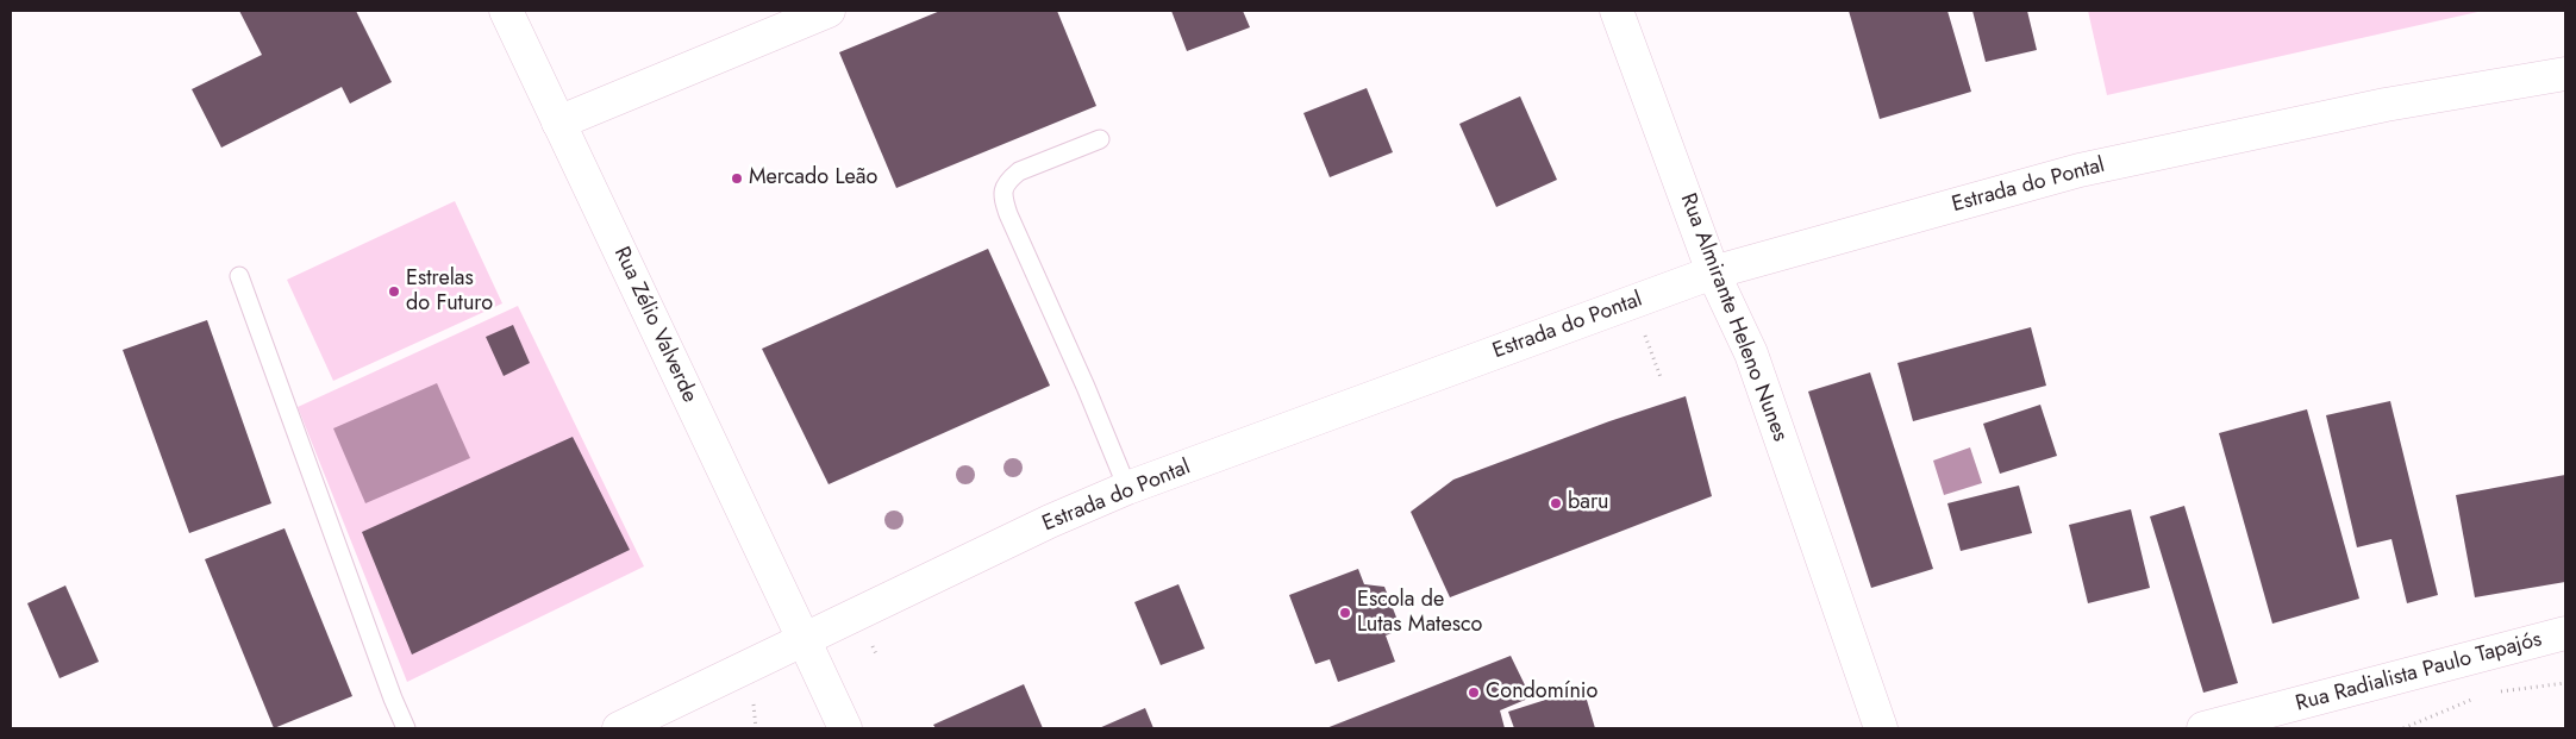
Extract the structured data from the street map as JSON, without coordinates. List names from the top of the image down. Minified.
{"streets":{"street":["Estrada do Pontal","Rua Almirante Heleno Nunes","Rua Zélio Valverde","Rua Radialista Paulo Tapajós"]},"crossings":[["Estrada do Pontal","Rua Almirante Heleno Nunes"],["Estrada do Pontal","Rua Zélio Valverde"]],"places":["Mercado Leão","Estrelas do Futuro","baru","Escola de Lutas Matesco","Condomínio"]}
